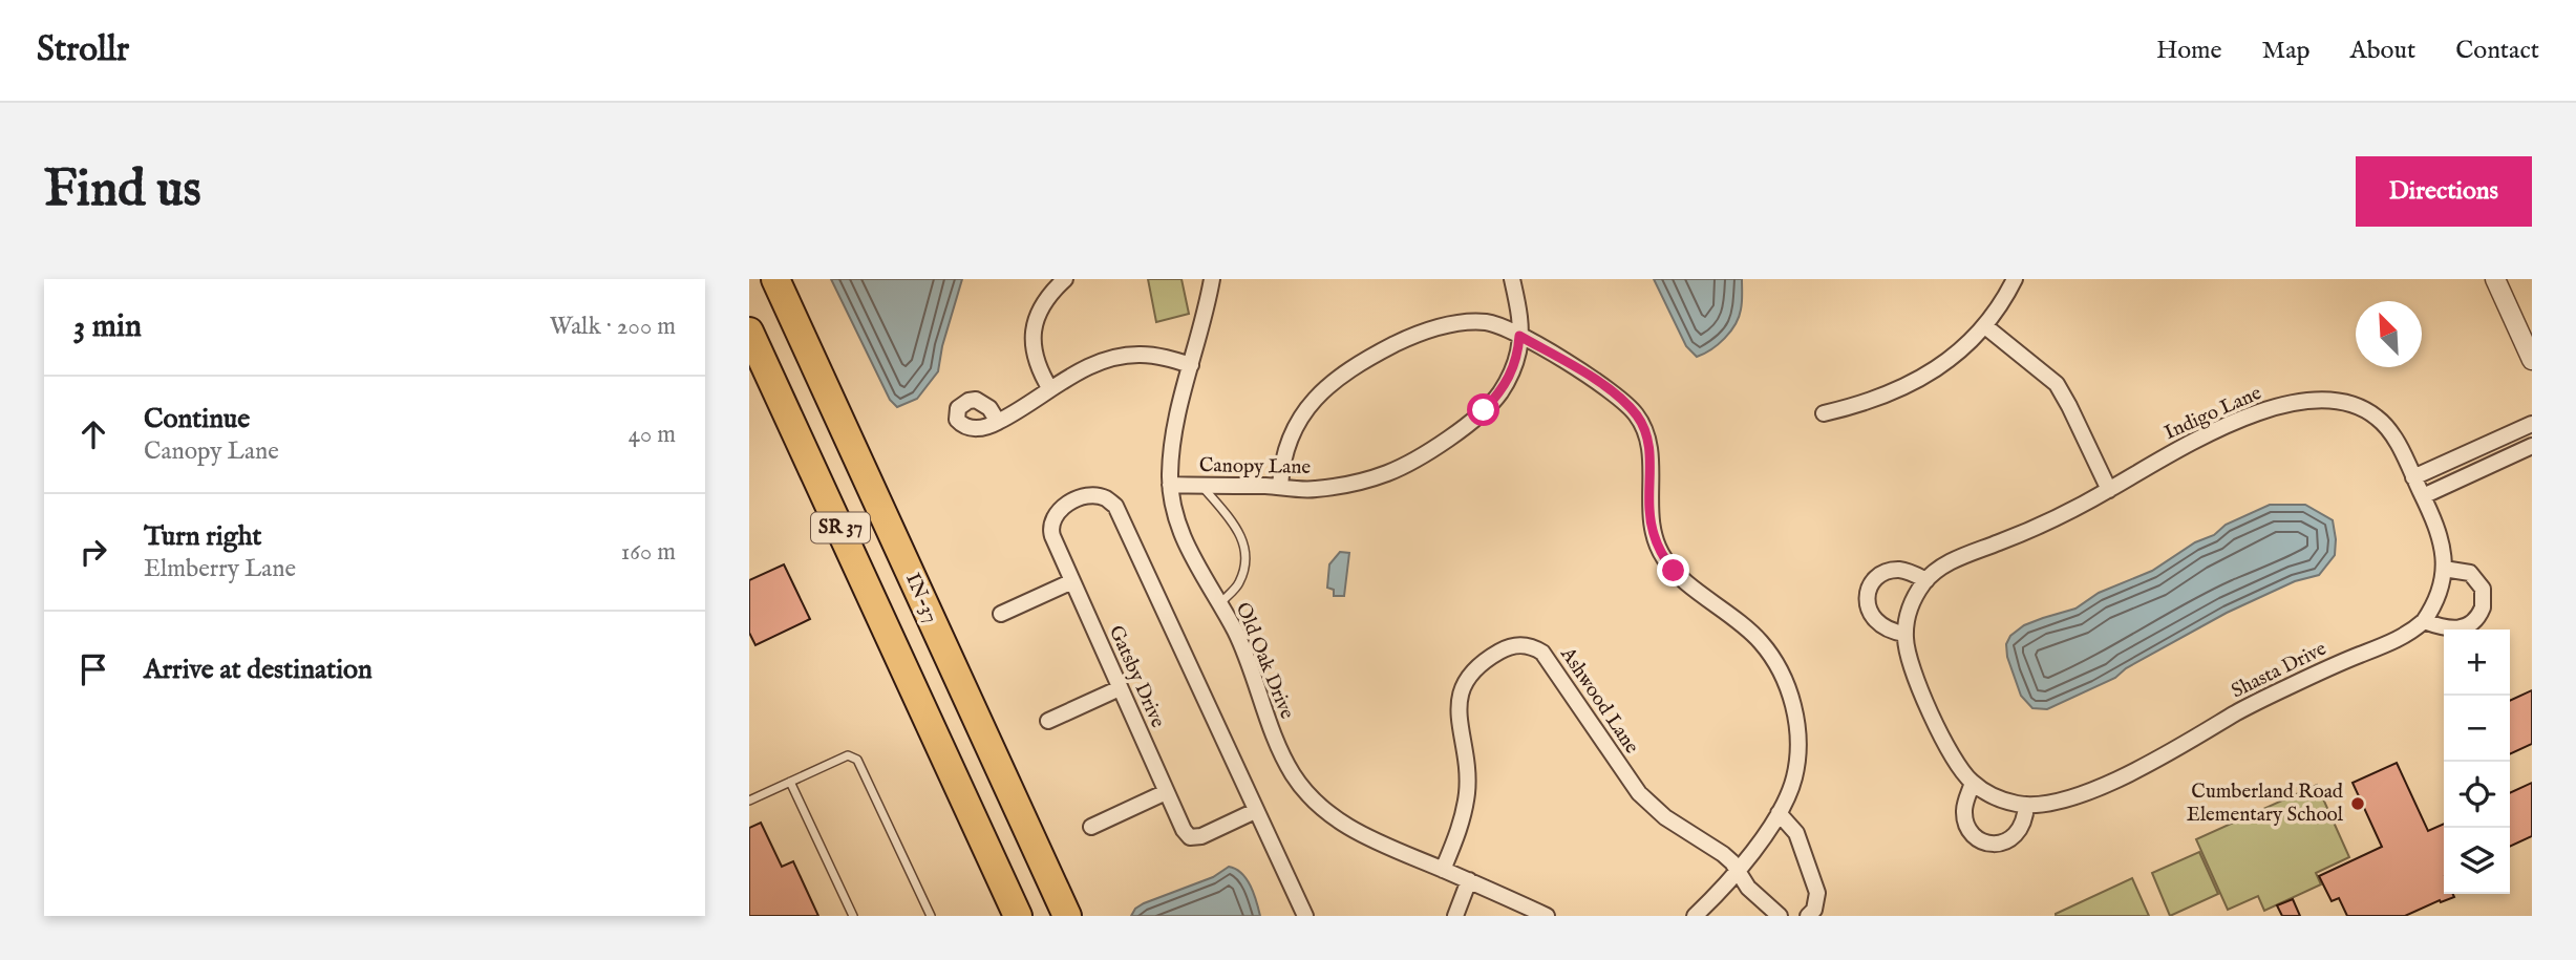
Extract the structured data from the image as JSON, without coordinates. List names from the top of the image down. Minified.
{"streets":{"highway":["SR 37","IN-37"],"street":["Indigo Lane","Canopy Lane","Old Oak Drive","Shasta Drive","Gatsby Drive","Ashwood Lane"]},"crossings":[["Indigo Lane","Shasta Drive"],["Canopy Lane","Old Oak Drive"],["Old Oak Drive","Ashwood Lane"]],"places":["Cumberland Road Elementary School"],"north":"top left","page":{"header":"Strollr","nav":["Home","Map","About","Contact"],"buttons":"Directions","title":"Find us","heading":["3 min","Walk · 200 m"],"list":[["Continue","Canopy Lane","40 m"],["Turn right","Elmberry Lane","160 m"],"Arrive at destination"],"map_buttons":["+","−"]}}
